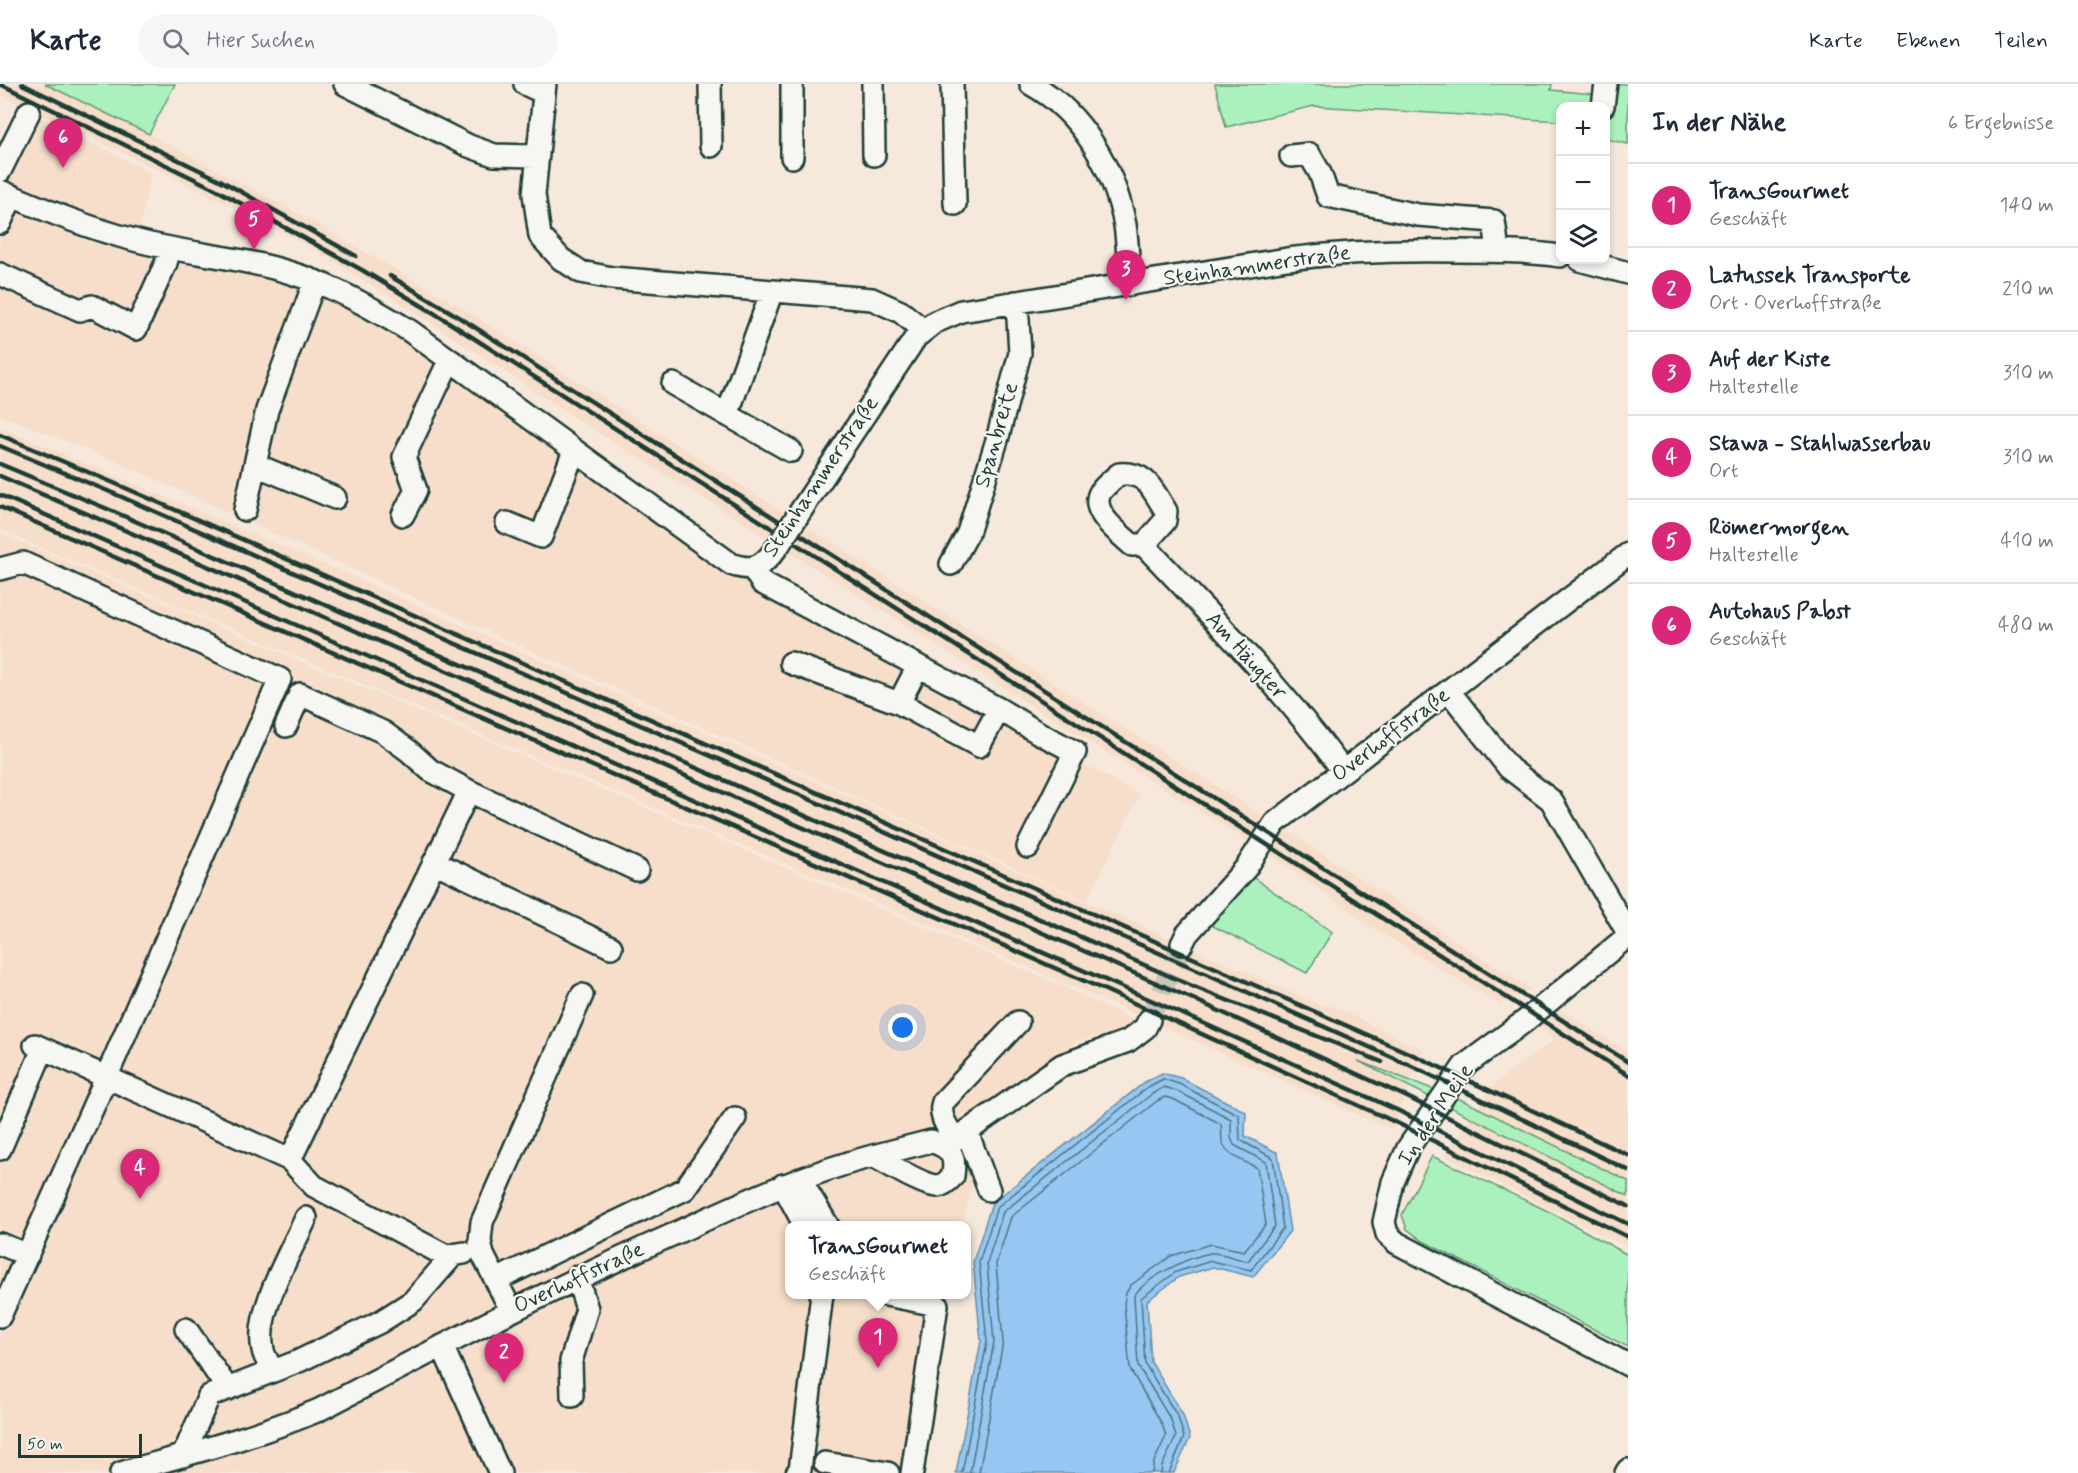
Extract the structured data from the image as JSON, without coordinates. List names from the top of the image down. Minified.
{"streets":{"street":["Steinhammerstraße","Spanbreite","Am Häugter","Overhoffstraße","In der Meile"]},"crossings":[["Steinhammerstraße","Spanbreite"],["Am Häugter","Overhoffstraße"]],"scale_bar":"50 m","page":{"header":"Karte","search":"Hier suchen","nav":["Karte","Ebenen","Teilen"],"heading":["In der Nähe","6 Ergebnisse"],"map_buttons":["+","−"],"pins":["6","5","3","4","1","2"],"list":[{"mark":"1","name":"TransGourmet","note":"Geschäft","value":"140 m"},{"mark":"2","name":"Latussek Transporte","note":"Ort · Overhoffstraße","value":"210 m"},{"mark":"3","name":"Auf der Kiste","note":"Haltestelle","value":"310 m"},{"mark":"4","name":"Stawa - Stahlwasserbau","note":"Ort","value":"310 m"},{"mark":"5","name":"Römermorgen","note":"Haltestelle","value":"410 m"},{"mark":"6","name":"Autohaus Pabst","note":"Geschäft","value":"480 m"}],"popup":["TransGourmet","Geschäft"],"scale":"50 m"}}
